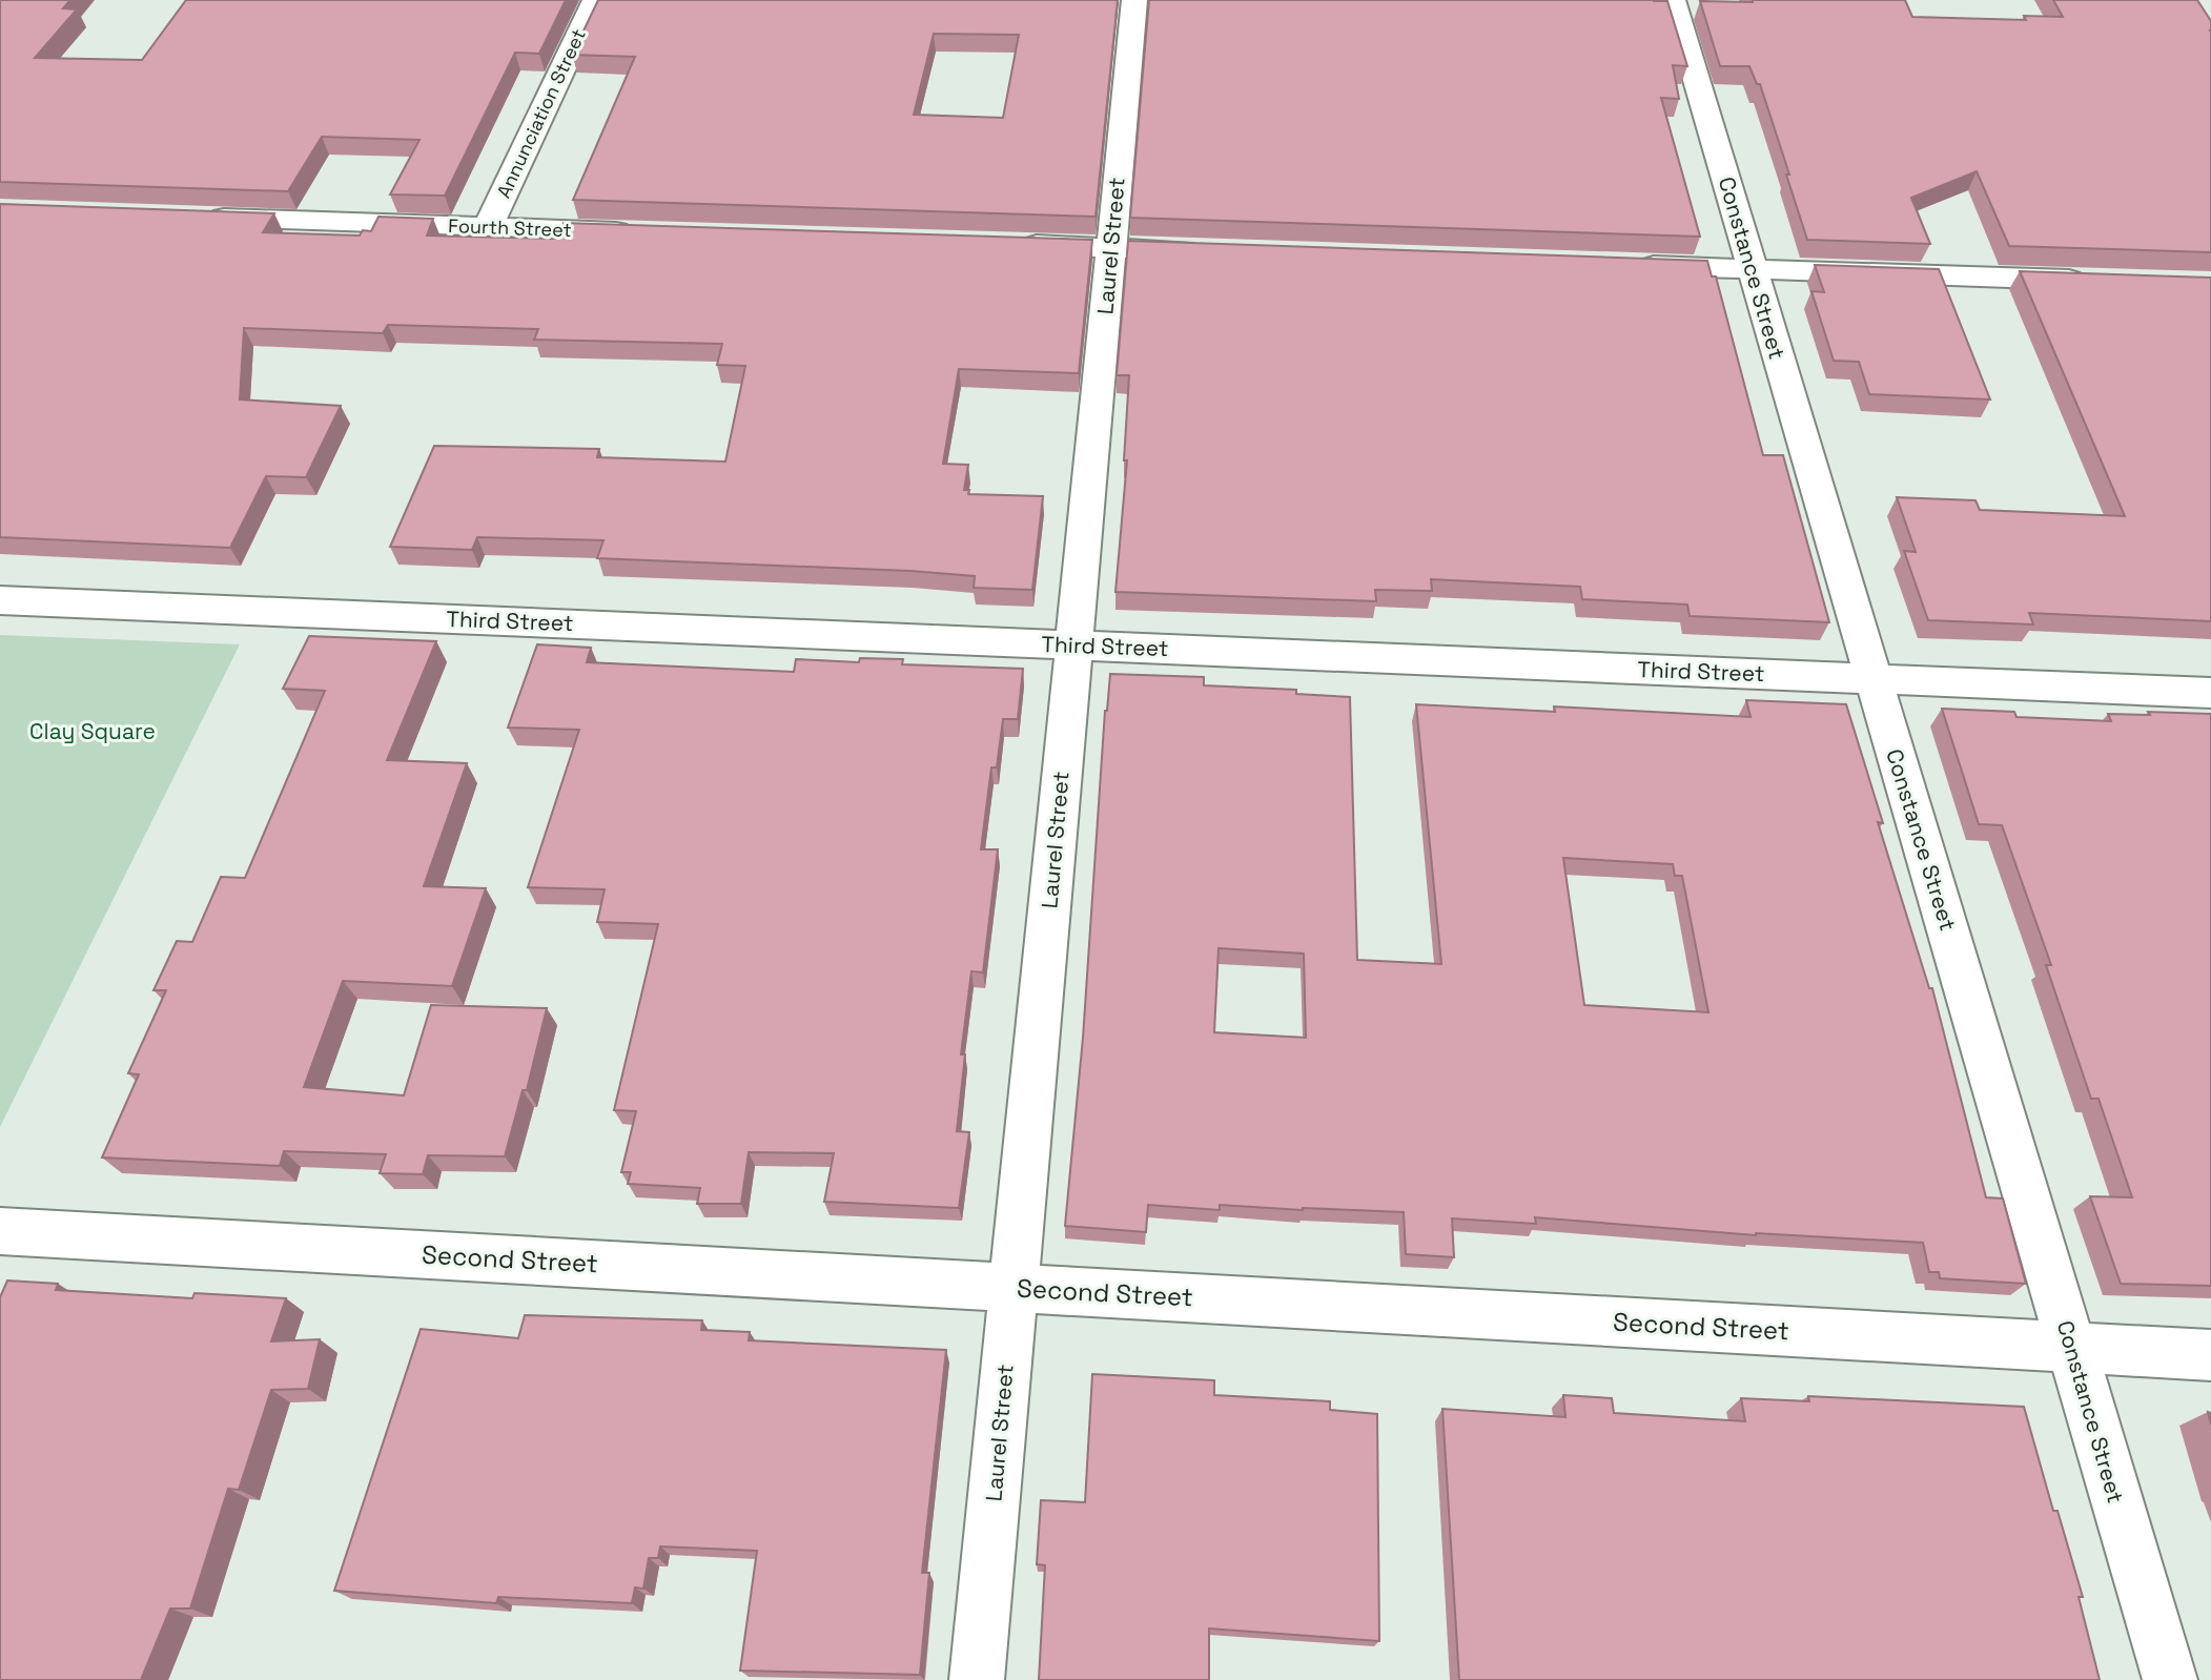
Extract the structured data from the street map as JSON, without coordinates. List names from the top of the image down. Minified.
{"streets":{"street":["Annunciation Street","Fourth Street","Laurel Street","Constance Street","Third Street","Second Street"]},"crossings":[["Annunciation Street","Fourth Street"],["Laurel Street","Third Street"],["Laurel Street","Second Street"],["Constance Street","Third Street"],["Constance Street","Second Street"]],"parks":["Clay Square"]}
